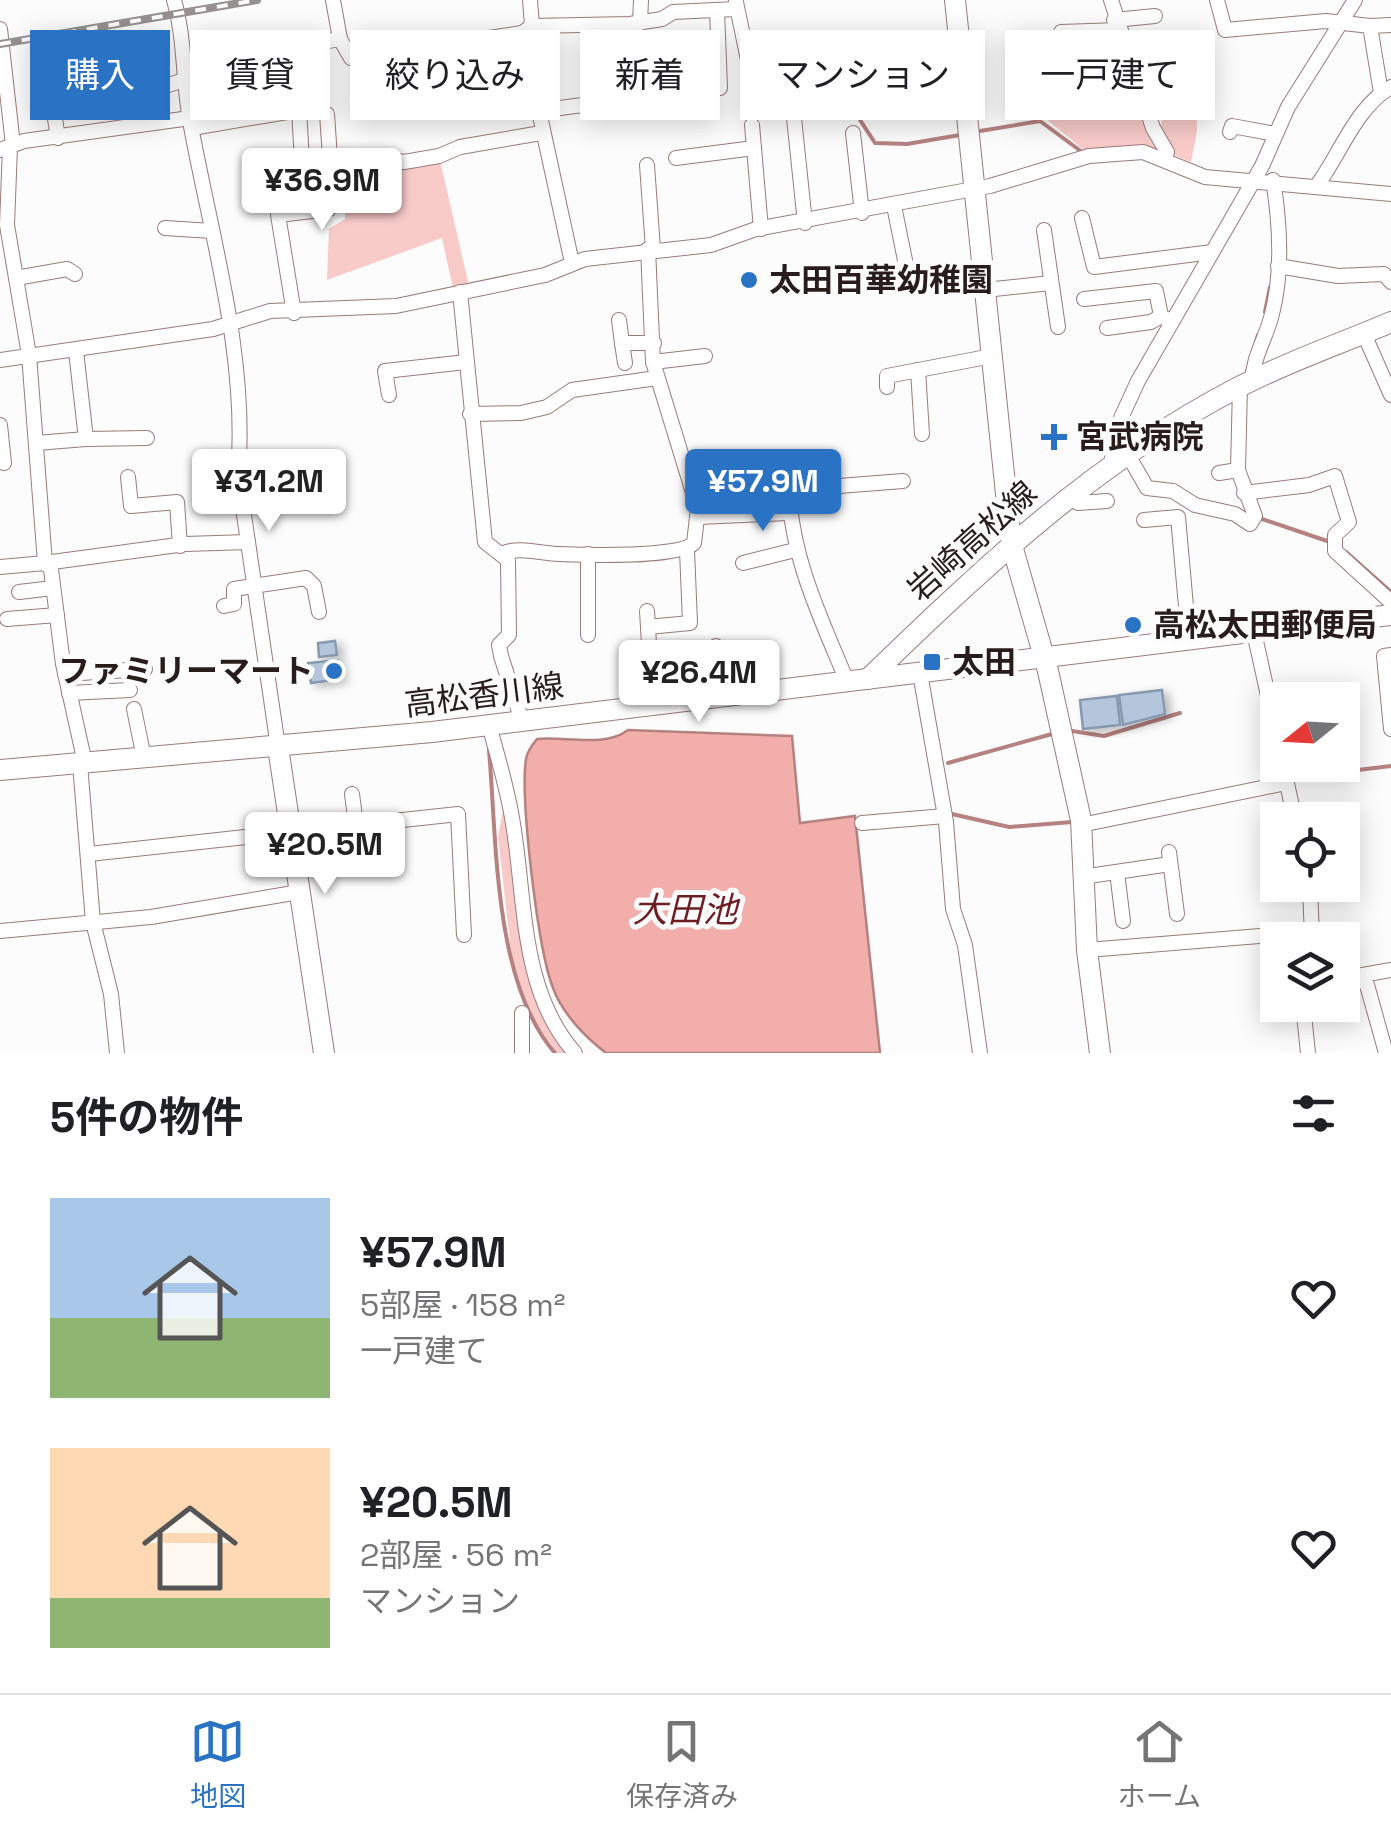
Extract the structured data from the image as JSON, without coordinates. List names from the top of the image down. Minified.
{"streets":{"main road":["岩崎高松線","高松香川線"]},"crossings":[["岩崎高松線","高松香川線"]],"water":["大田池"],"places":{"other":["太田百華幼稚園","高松太田郵便局","ファミリーマート"],"health":["宮武病院"],"transit":["太田"]},"north":"left","page":{"chip":["購入","賃貸","絞り込み","新着","マンション","一戸建て"],"price":["¥36.9M","¥31.2M","¥57.9M","¥26.4M","¥20.5M"],"heading":"5件の物件","list":[{"name":"¥57.9M","note":"5部屋 · 158 m² · 一戸建て"},{"name":"¥20.5M","note":"2部屋 · 56 m² · マンション"}],"tabs":["地図","保存済み","ホーム"]}}
